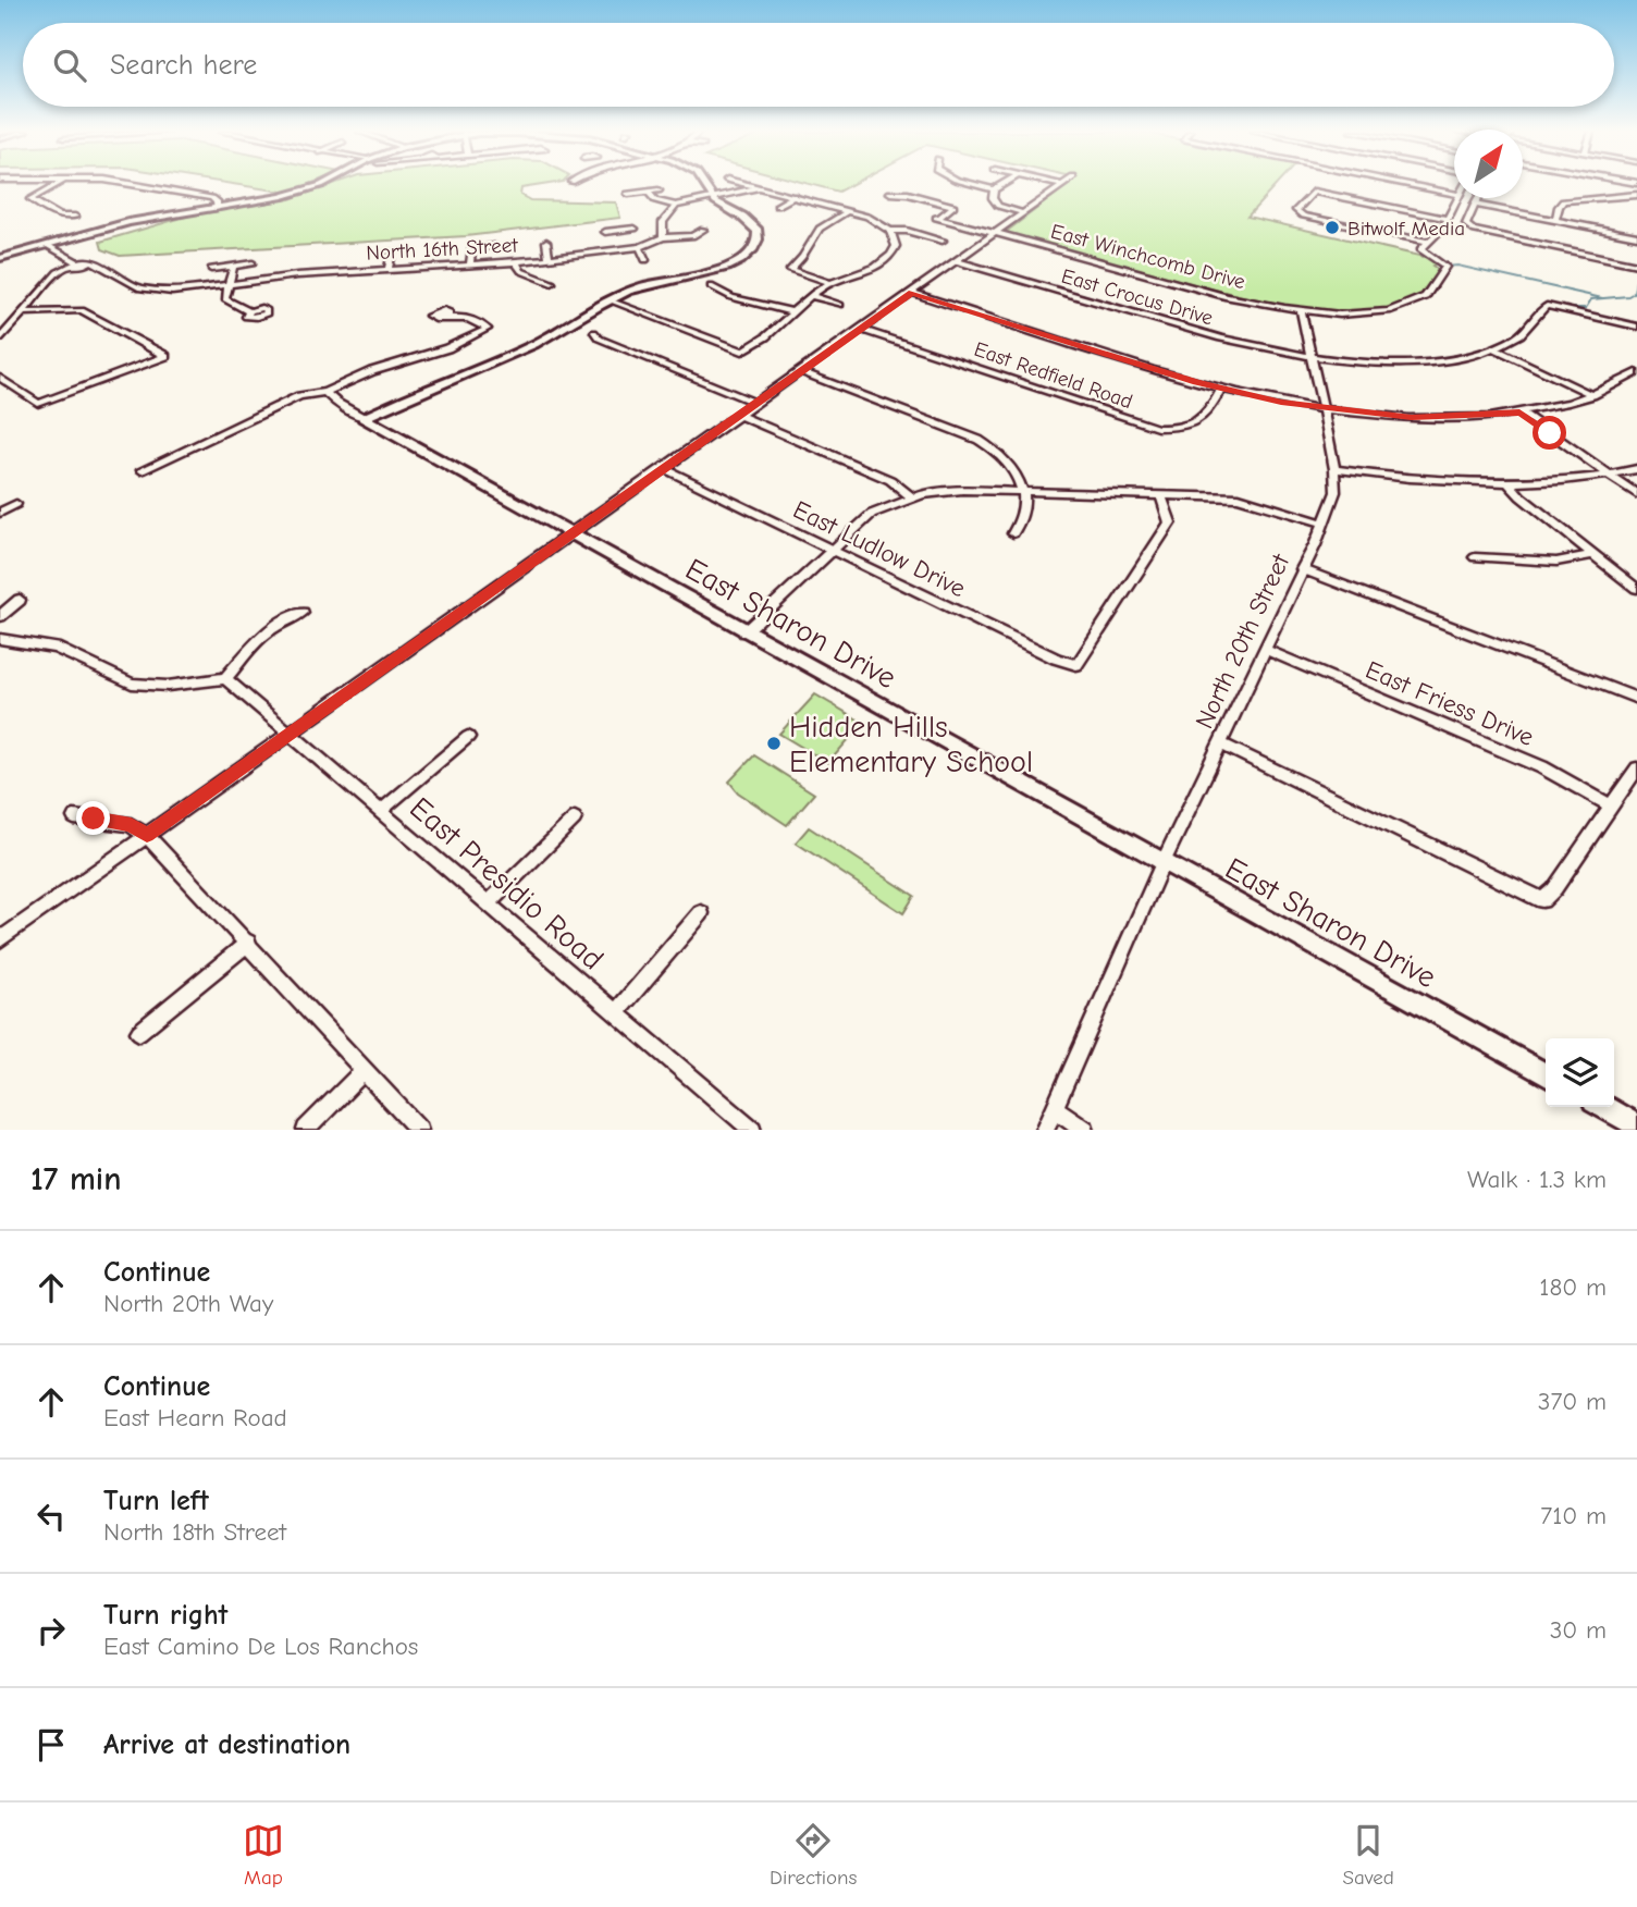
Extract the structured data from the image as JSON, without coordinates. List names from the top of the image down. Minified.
{"streets":{"street":["North 16th Street","East Winchcomb Drive","East Crocus Drive","East Redfield Road","East Ludlow Drive","East Sharon Drive","North 20th Street","East Friess Drive","East Presidio Road"]},"crossings":[["East Winchcomb Drive","North 20th Street"],["East Crocus Drive","North 20th Street"],["East Sharon Drive","North 20th Street"],["North 20th Street","East Friess Drive"]],"places":["Bitwolf Media","Hidden Hills Elementary School"],"north":"top right","page":{"search":"Search here","heading":["17 min","Walk · 1.3 km"],"list":[["Continue","North 20th Way","180 m"],["Continue","East Hearn Road","370 m"],["Turn left","North 18th Street","710 m"],["Turn right","East Camino De Los Ranchos","30 m"],"Arrive at destination"],"nav":["Map","Directions","Saved"]}}
